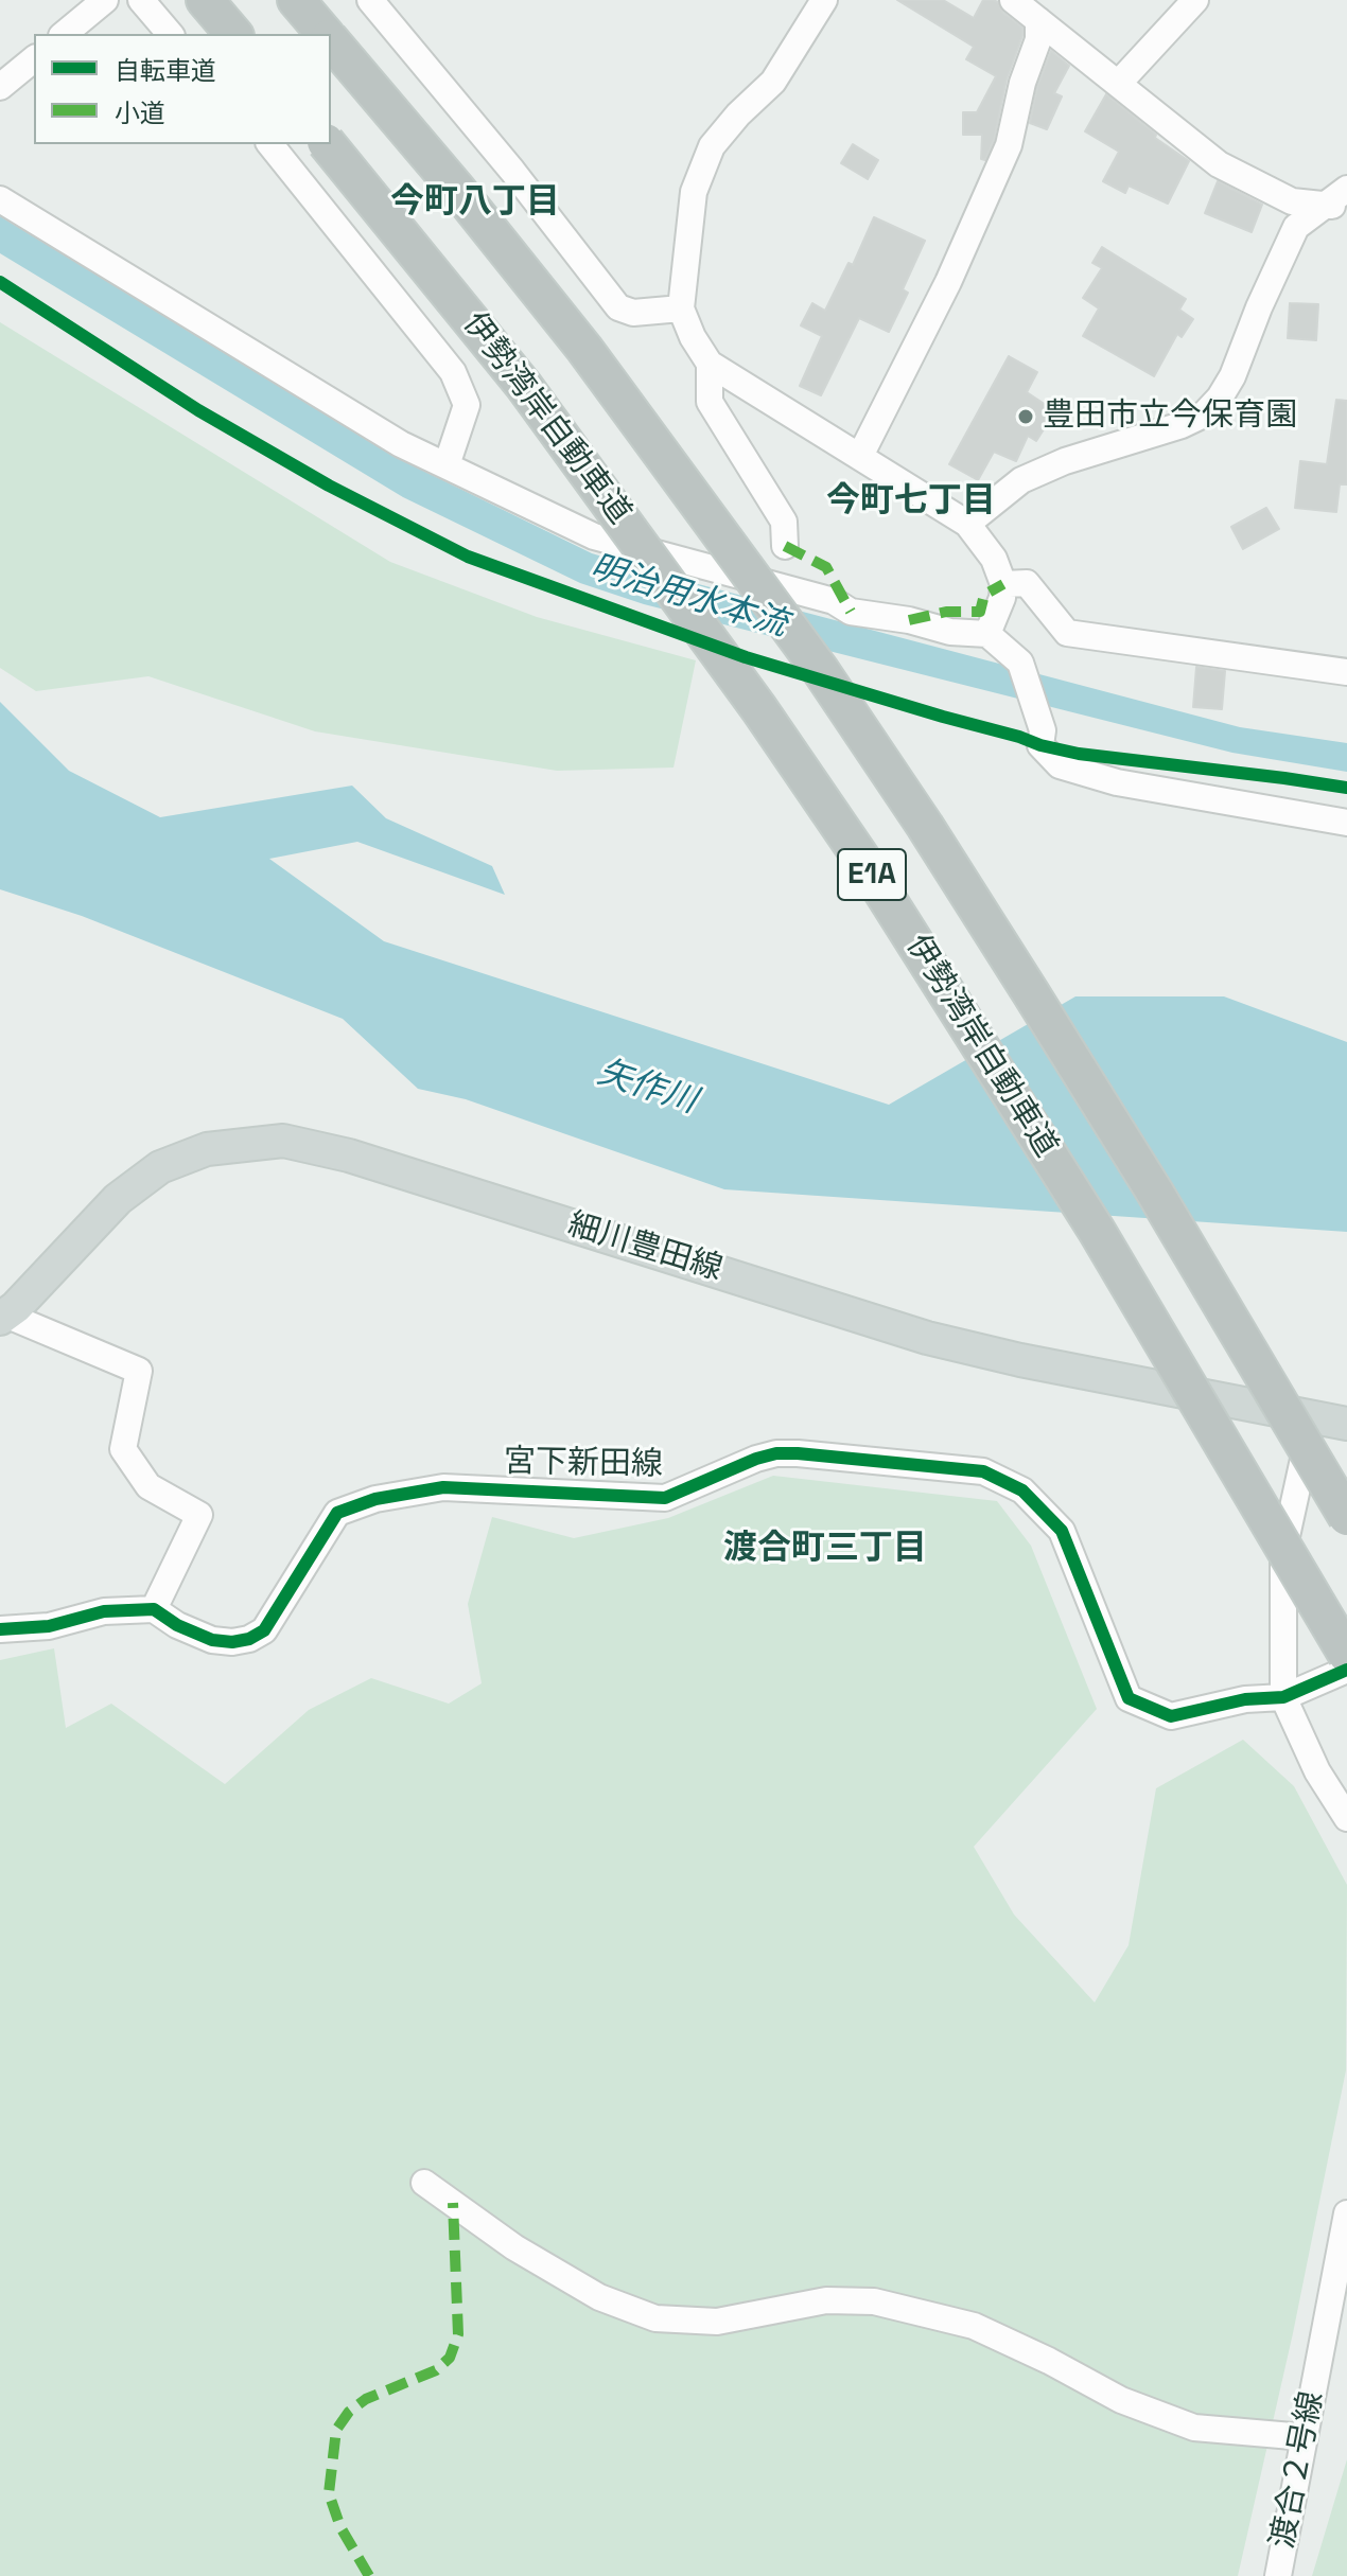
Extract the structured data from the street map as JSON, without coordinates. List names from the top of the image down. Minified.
{"streets":{"highway":["伊勢湾岸自動車道","E1A"],"main road":["細川豊田線"],"street":["宮下新田線","渡合２号線"]},"districts":["今町八丁目","今町七丁目","渡合町三丁目"],"water":["明治用水本流","矢作川"],"places":["豊田市立今保育園"],"legend":["自転車道","小道"]}
